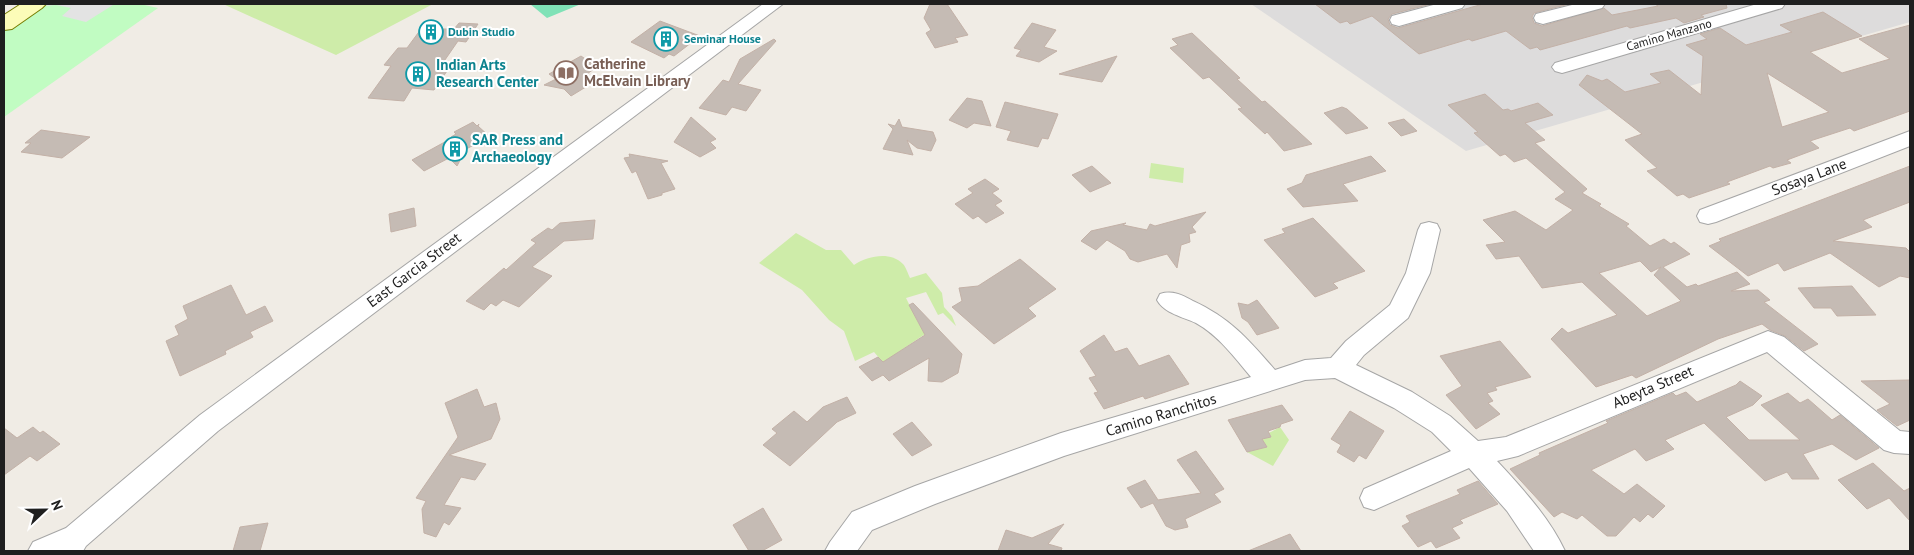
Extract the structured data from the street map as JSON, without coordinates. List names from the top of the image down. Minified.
{"streets":{"street":["Camino Manzano","Sosaya Lane","East Garcia Street","Abeyta Street","Camino Ranchitos"]},"places":{"building":["Dubin Studio","Seminar House","Indian Arts Research Center","SAR Press and Archaeology"],"library":["Catherine McElvain Library"]},"north":"right"}
